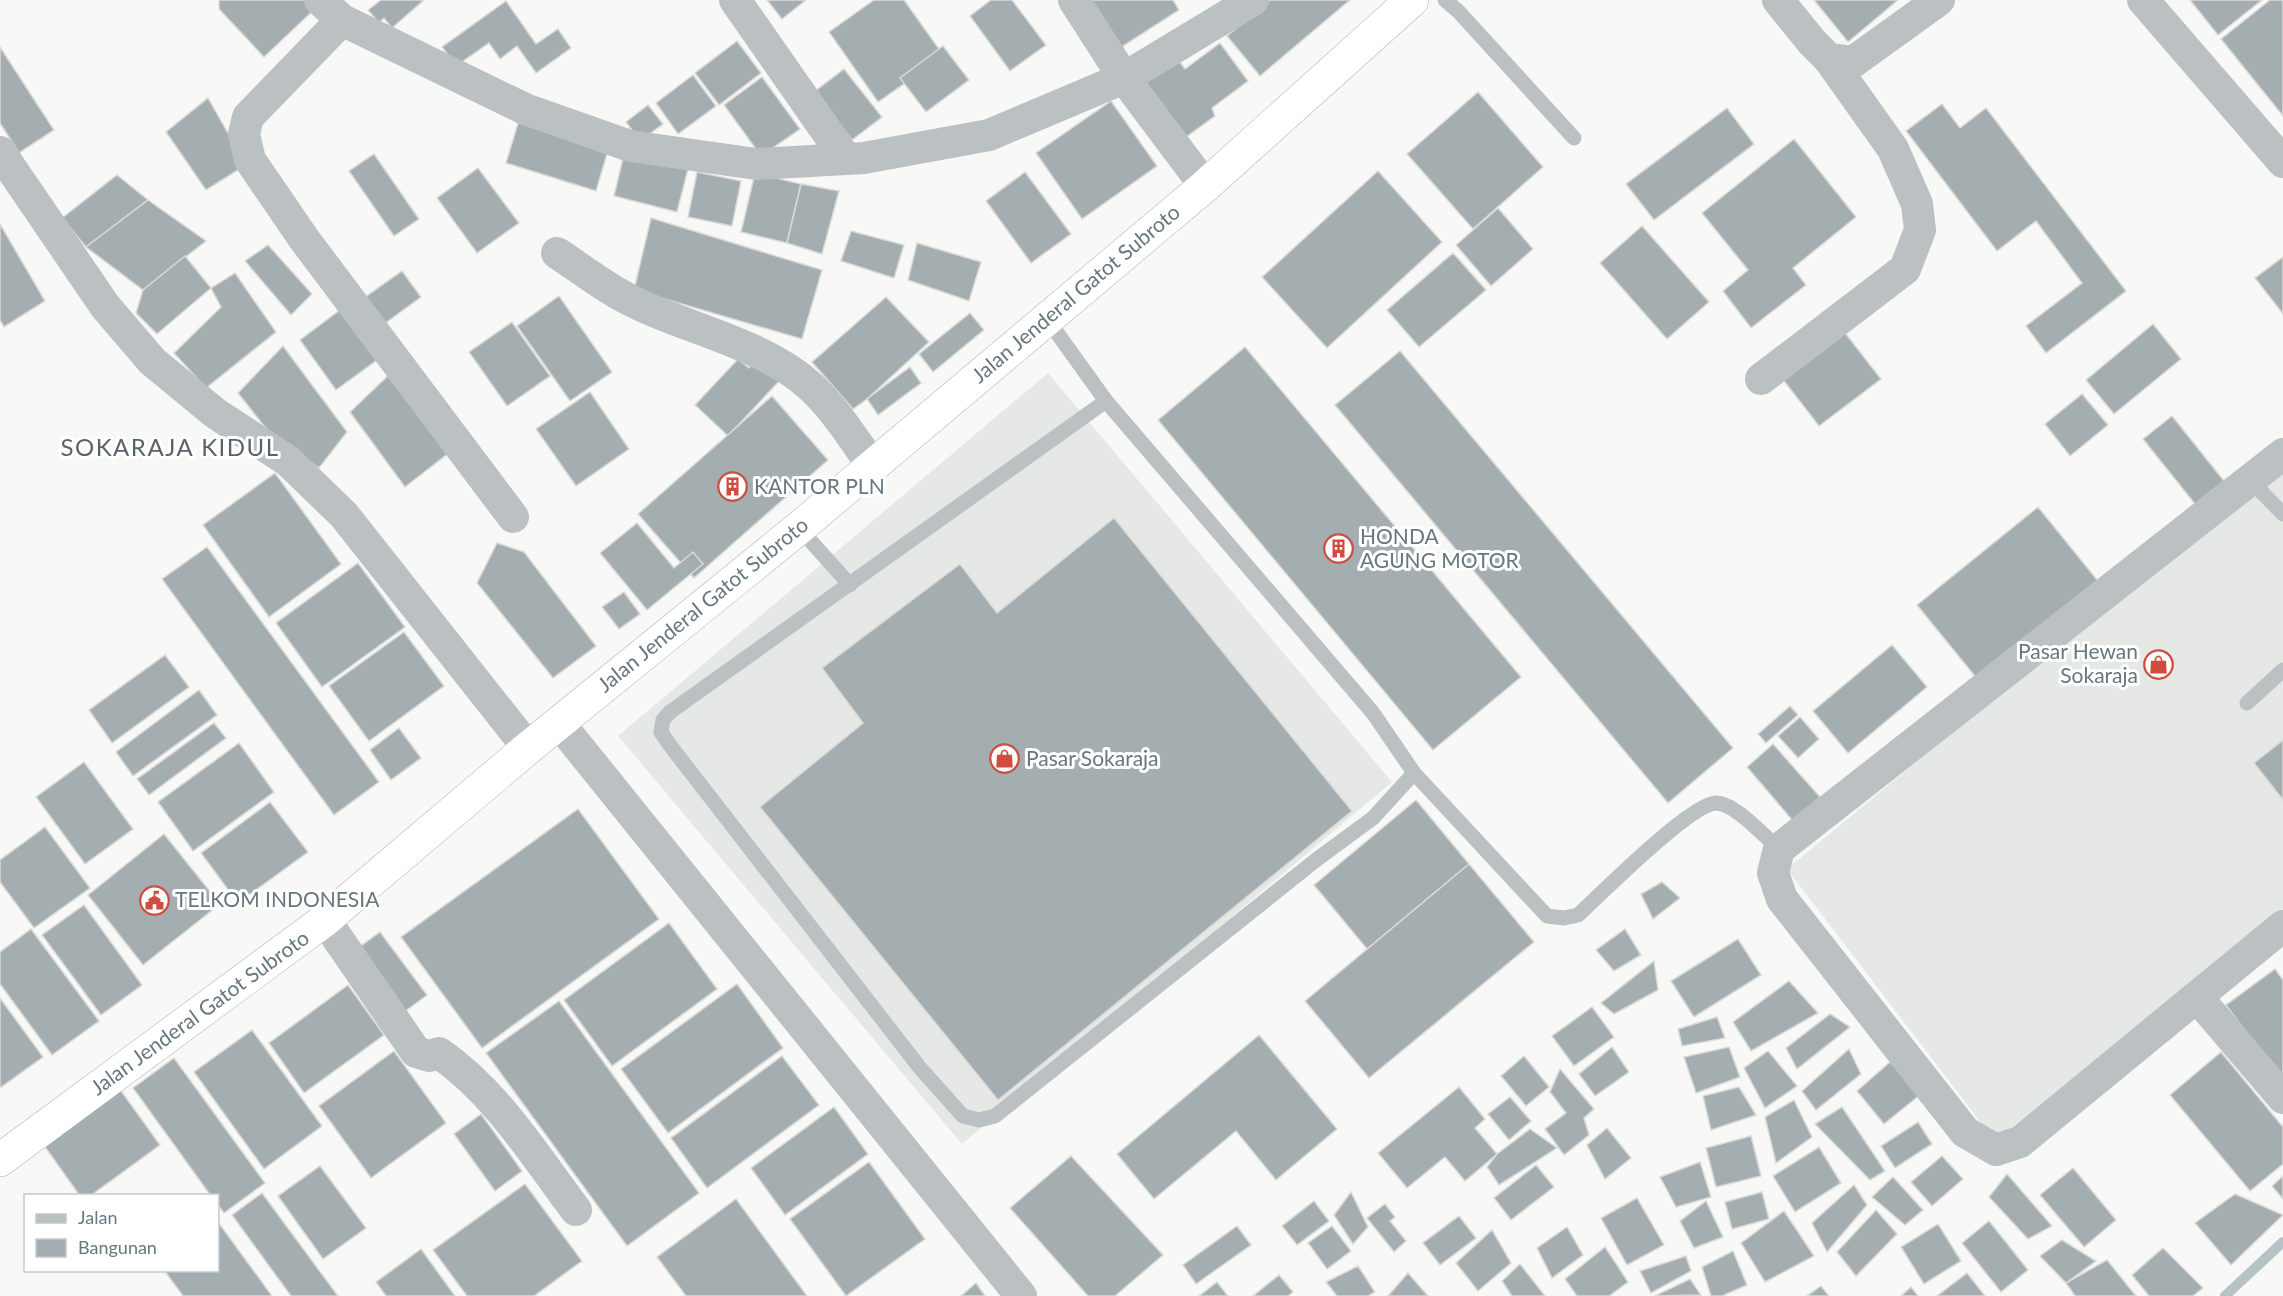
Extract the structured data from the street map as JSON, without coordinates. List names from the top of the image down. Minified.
{"streets":{"highway":["Jalan Jenderal Gatot Subroto"]},"districts":["SOKARAJA KIDUL"],"places":{"building":["KANTOR PLN","HONDA AGUNG MOTOR"],"shop":["Pasar Hewan Sokaraja","Pasar Sokaraja"],"public building":["TELKOM INDONESIA"]},"legend":["Jalan","Bangunan"]}
